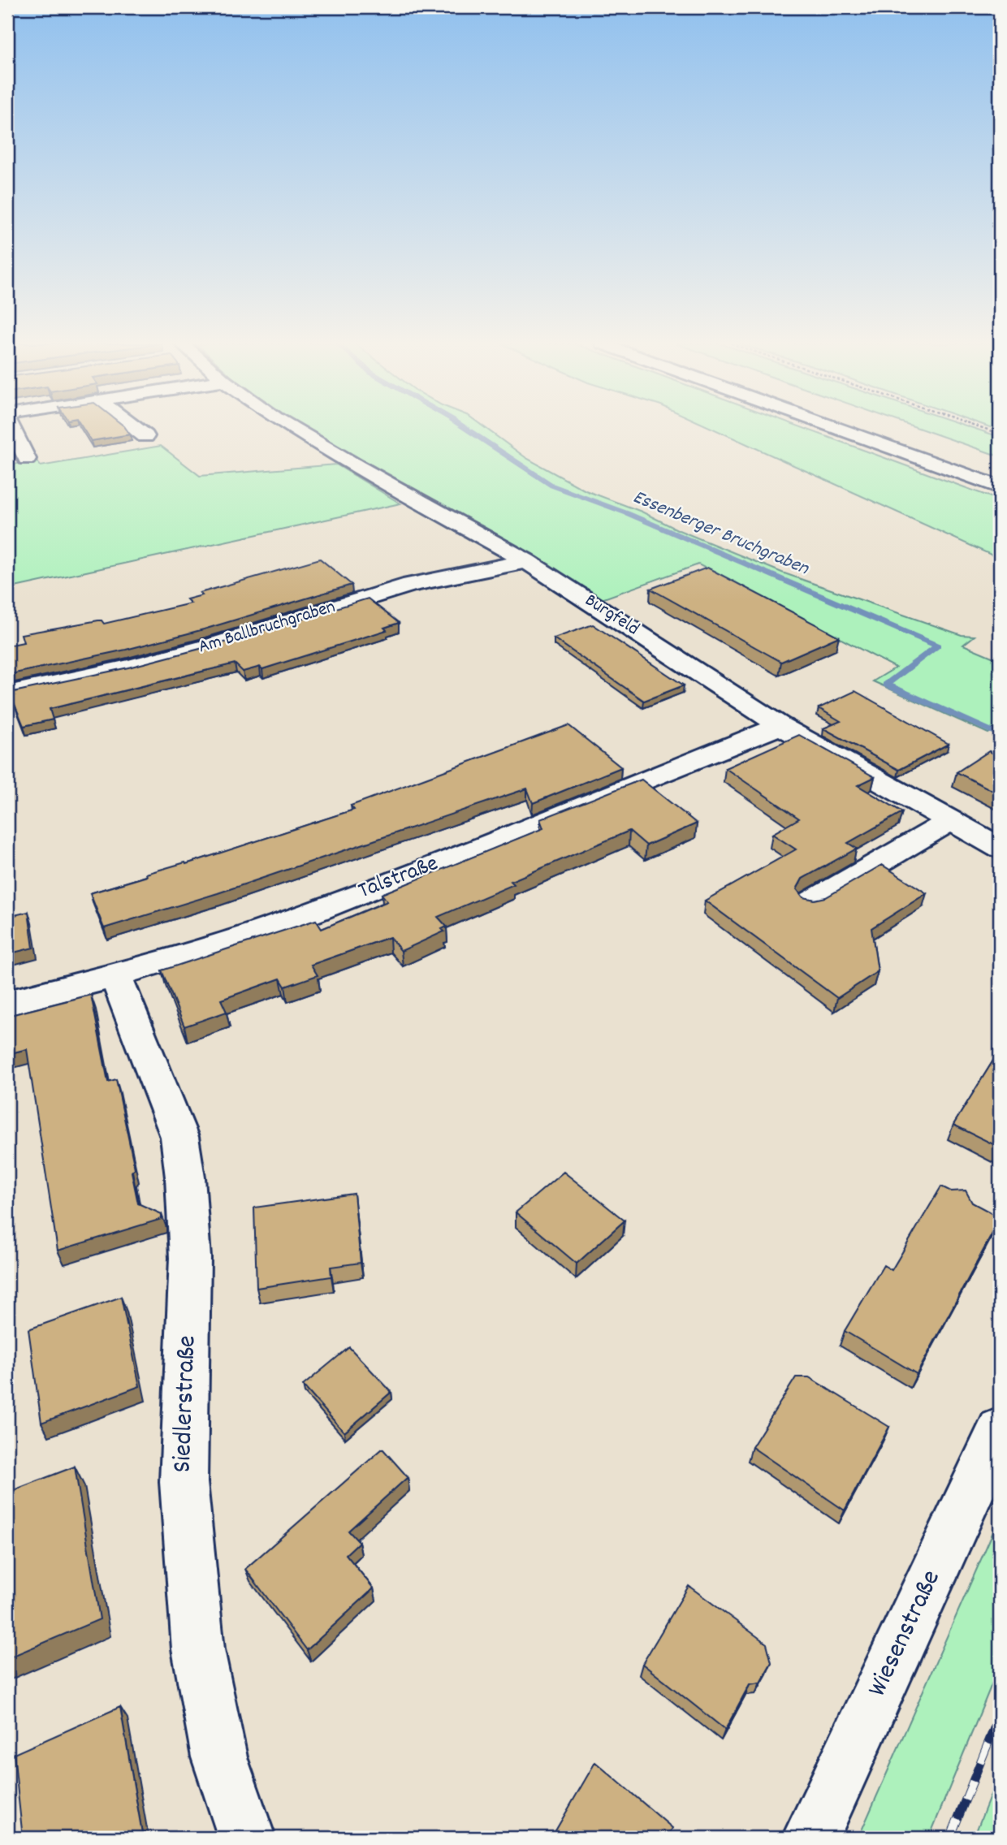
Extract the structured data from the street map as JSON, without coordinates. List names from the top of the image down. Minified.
{"streets":{"main road":["Burgfeld","Am Ballbruchgraben","Talstraße","Siedlerstraße","Wiesenstraße"]},"crossings":[["Burgfeld","Am Ballbruchgraben"],["Burgfeld","Talstraße"],["Talstraße","Siedlerstraße"]],"water":["Essenberger Bruchgraben"]}
